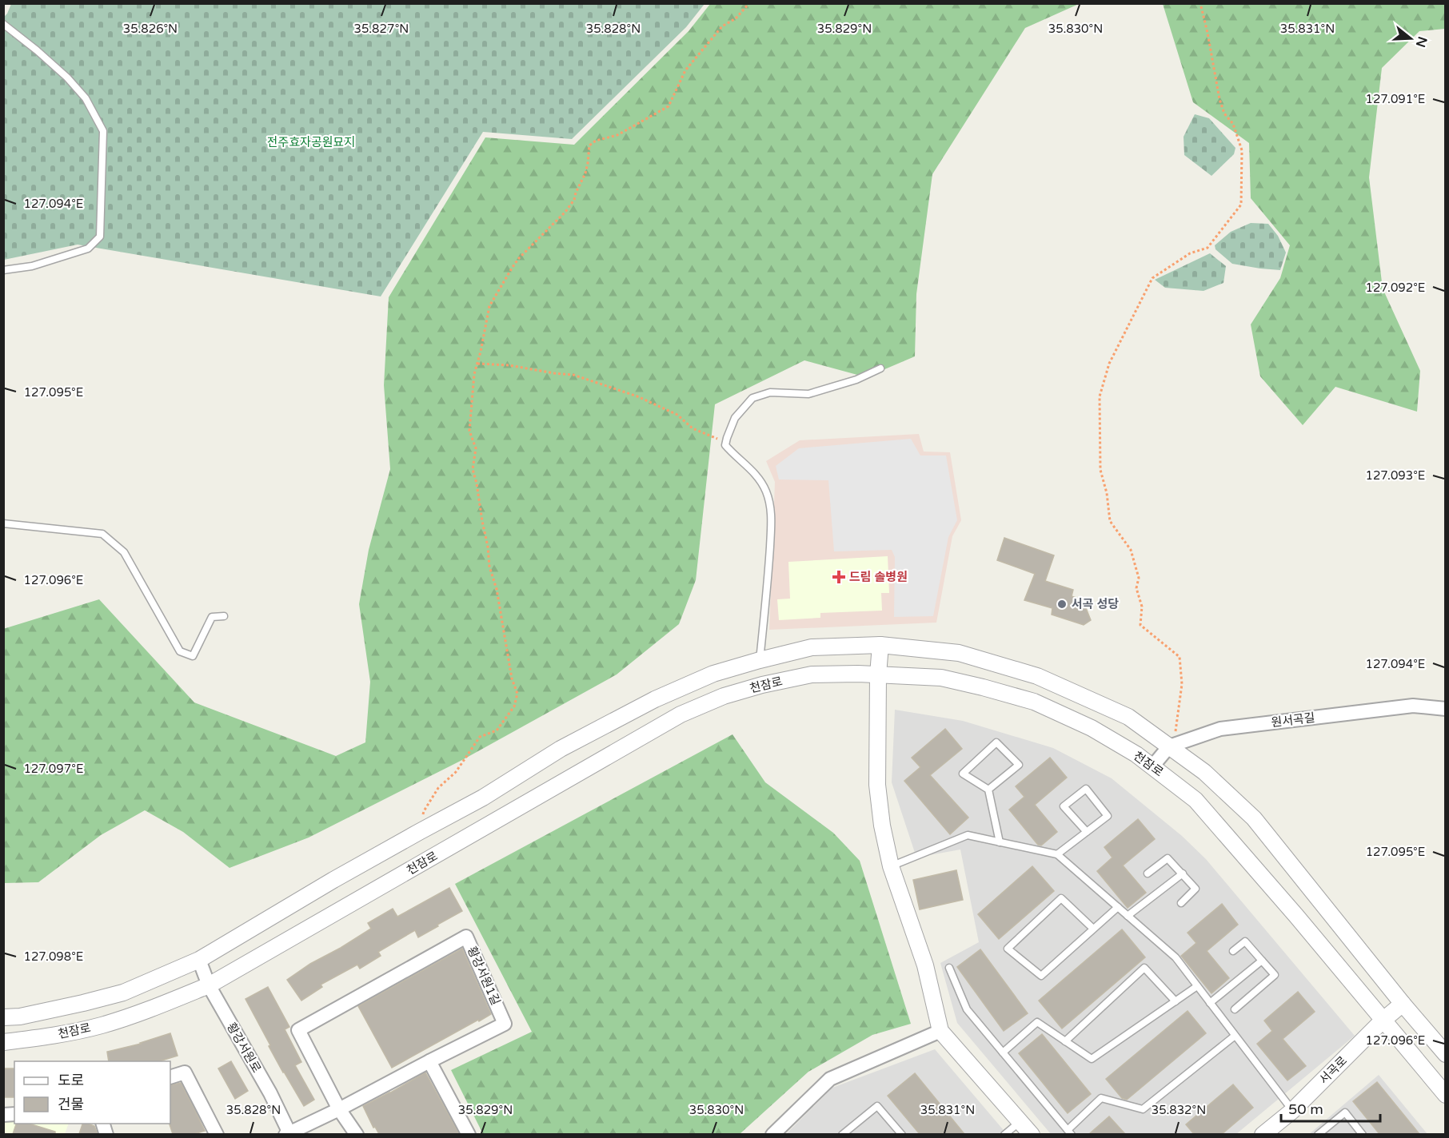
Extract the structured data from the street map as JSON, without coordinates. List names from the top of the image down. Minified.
{"streets":{"street":["천잠로","원서곡길","황강서원1길","황강서원로","서곡로"]},"crossings":[["천잠로","원서곡길"],["천잠로","황강서원로"],["천잠로","서곡로"],["황강서원1길","황강서원로"]],"parks":["전주효자공원묘지"],"places":{"health":["드림 솔병원"],"other":["서곡 성당"]},"legend":["도로","건물"],"scale_bar":"50 m","north":"right","coordinates":["35.826°N","35.827°N","35.828°N","35.829°N","35.830°N","35.831°N","127.091°E","127.094°E","127.092°E","127.095°E","127.093°E","127.096°E","127.097°E","127.098°E","35.832°N"]}
